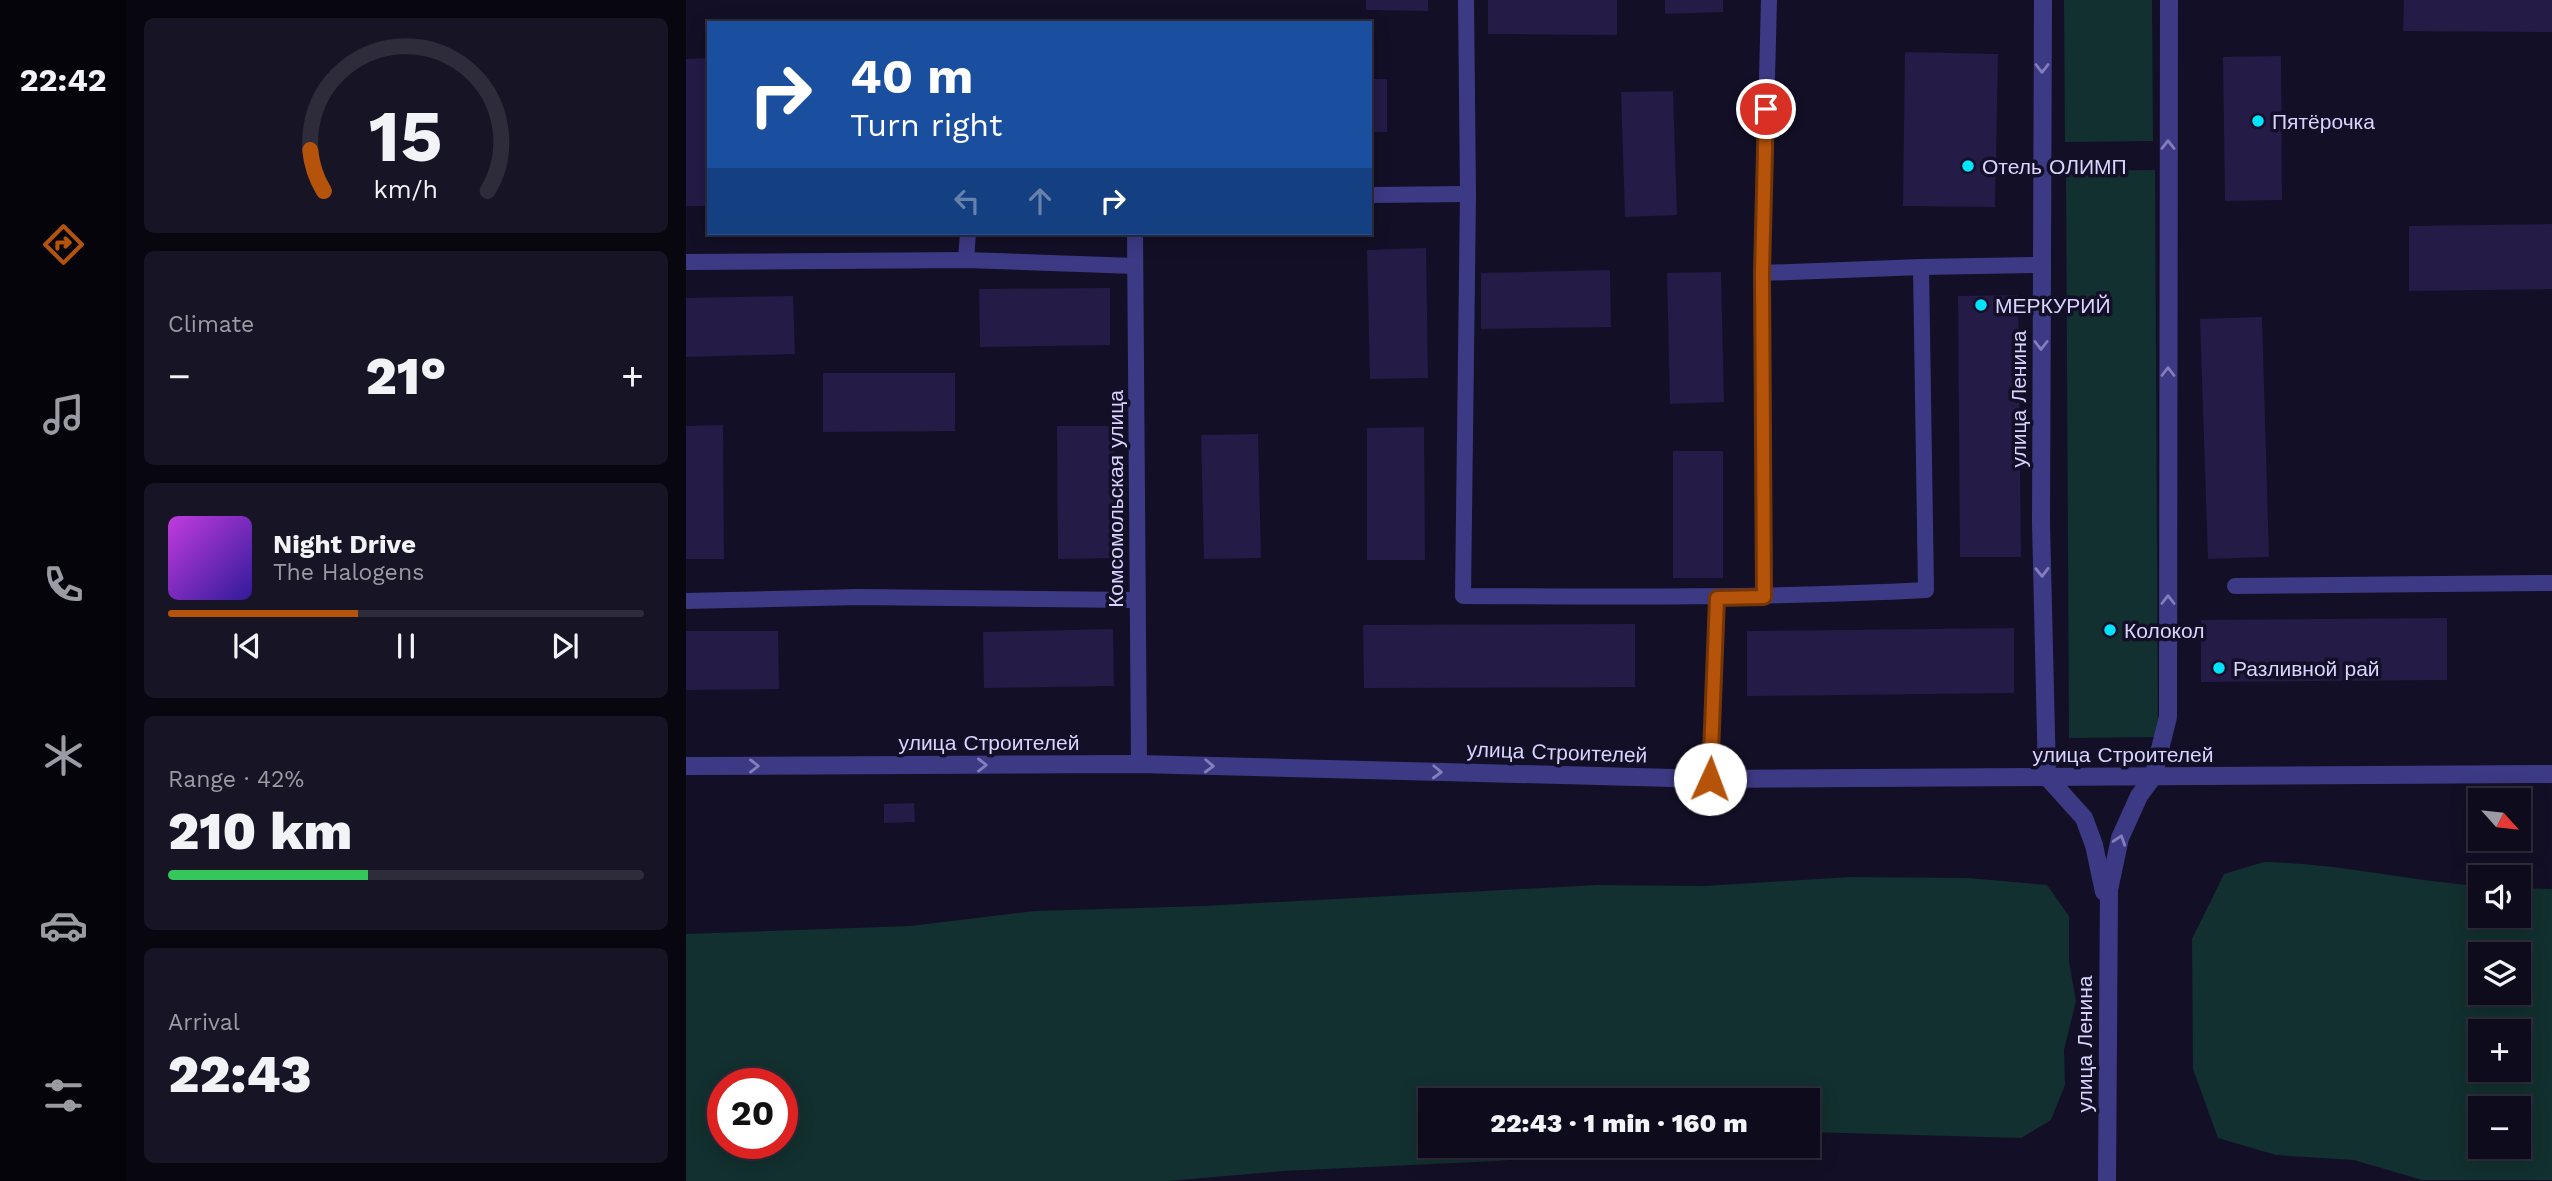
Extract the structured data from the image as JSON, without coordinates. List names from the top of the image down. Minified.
{"streets":{"street":["улица Ленина","улица Строителей"],"lane":["Комсомольская улица"]},"crossings":[["улица Ленина","улица Строителей"],["Комсомольская улица","улица Строителей"]],"one_way":["улица Строителей"],"places":["Пятёрочка","Отель ОЛИМП","МЕРКУРИЙ","Колокол","Разливной рай"],"north":"bottom right","page":{"tabs":"22:42","turn":["40 m","Turn right"],"tile":["Climate",["Range · 42%","210 km"],["Arrival","22:43"]],"heat":["−","21°","+"],"song":["Night Drive","The Halogens"],"map_buttons":["+","−"],"limit":"20","trip":"22:43 · 1 min · 160 m","gauge":["15","km/h"]}}
